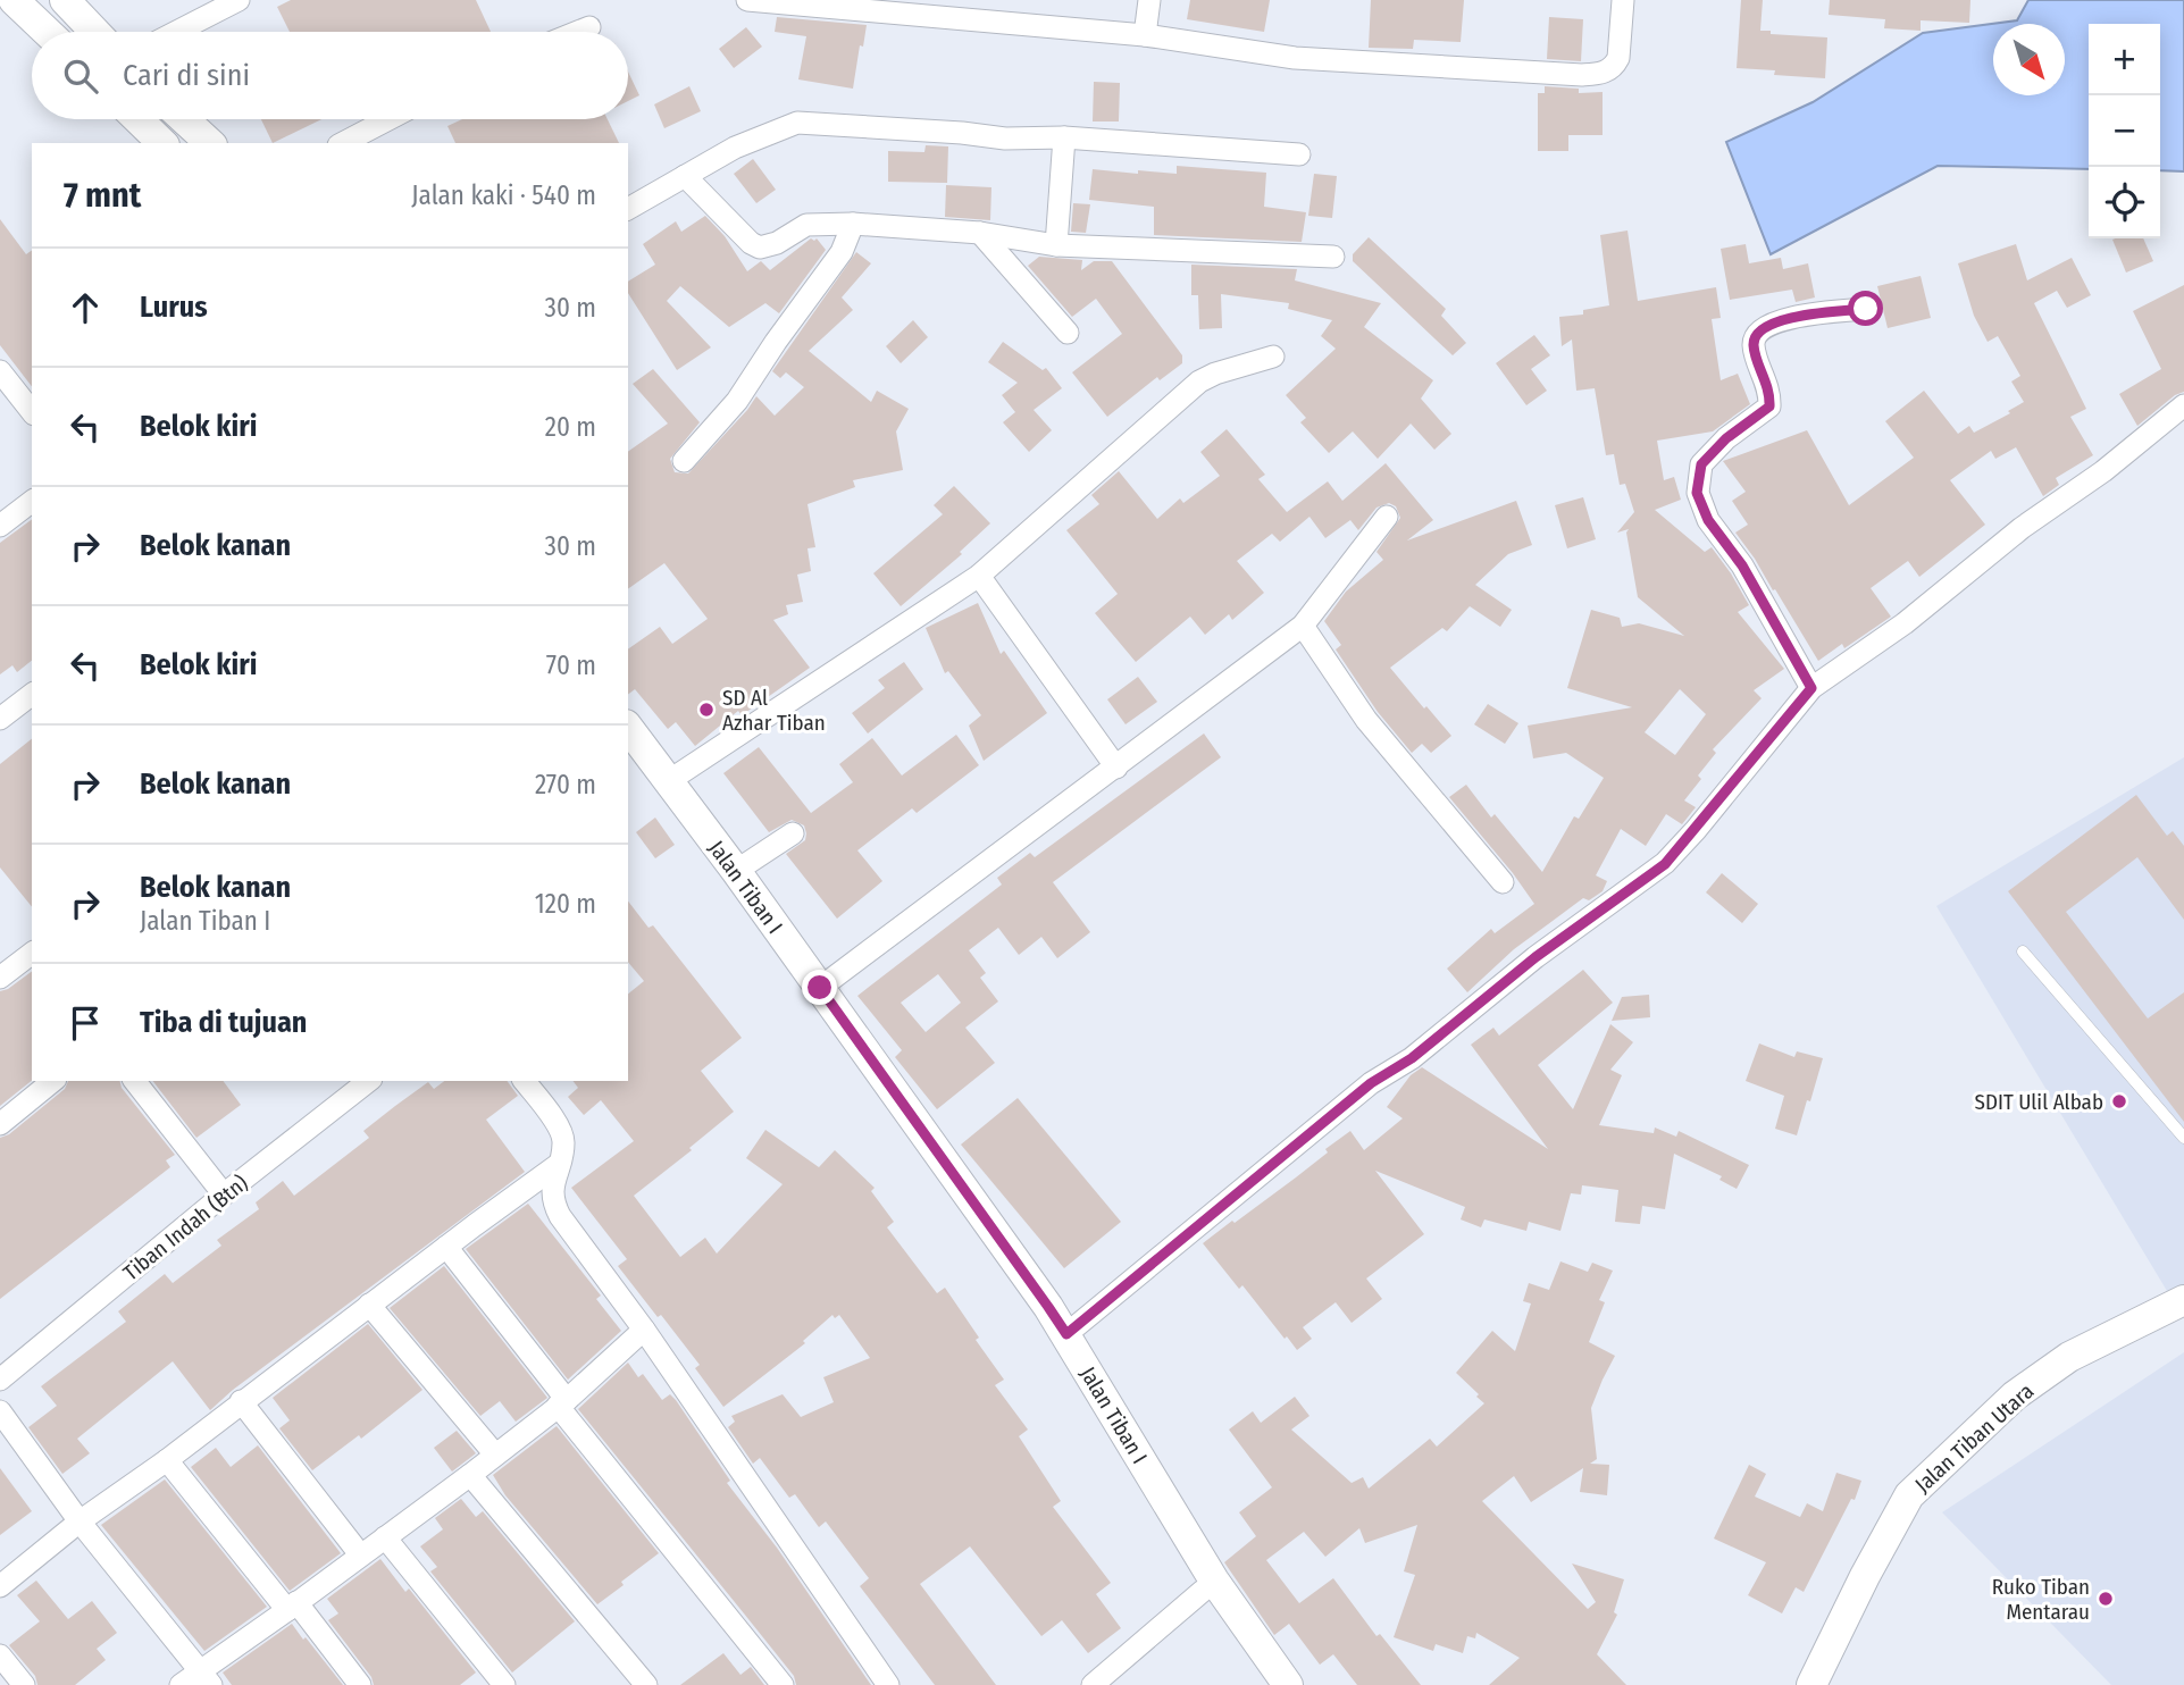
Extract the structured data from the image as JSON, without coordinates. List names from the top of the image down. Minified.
{"streets":{"street":["Jalan Tiban I","Tiban Indah (Btn)","Jalan Tiban Utara"]},"places":["SD Al Azhar Tiban","SDIT Ulil Albab","Ruko Tiban Mentarau"],"north":"bottom right","page":{"map_buttons":["+","−"],"search":"Cari di sini","heading":["7 mnt","Jalan kaki · 540 m"],"list":[["Lurus","30 m"],["Belok kiri","20 m"],["Belok kanan","30 m"],["Belok kiri","70 m"],["Belok kanan","270 m"],["Belok kanan","Jalan Tiban I","120 m"],"Tiba di tujuan"]}}
